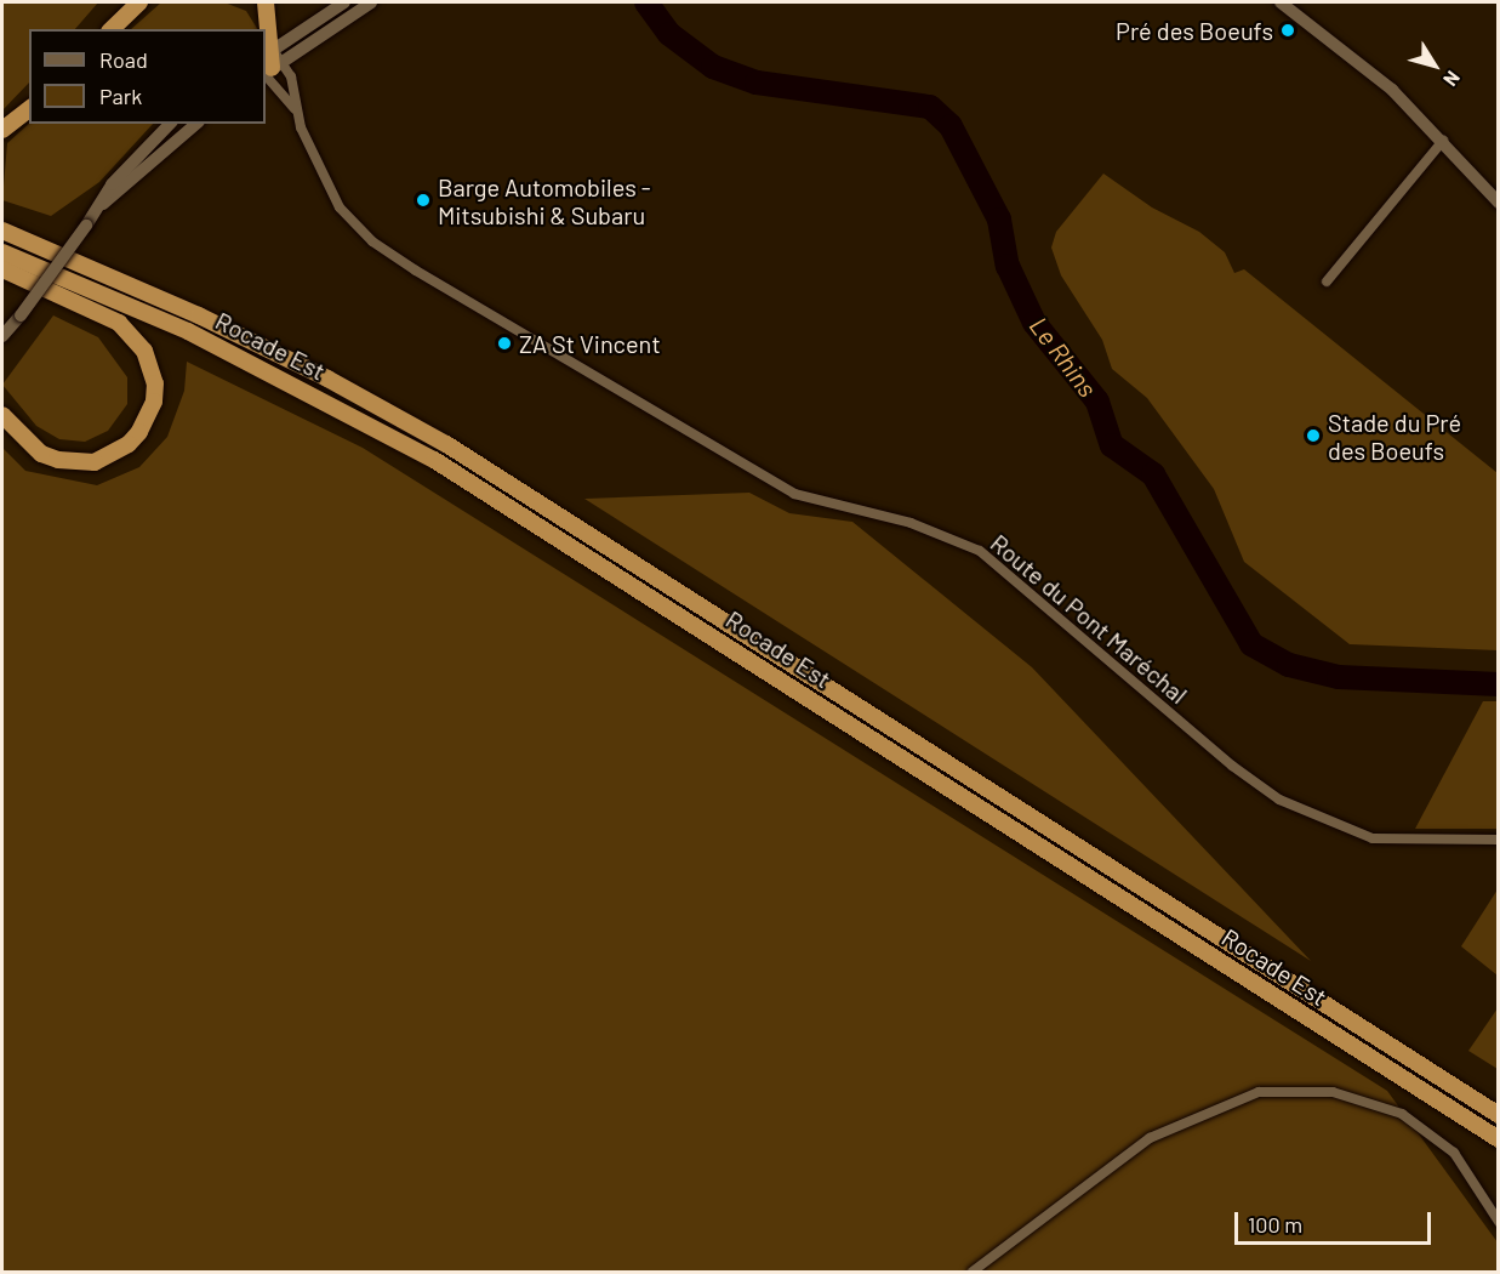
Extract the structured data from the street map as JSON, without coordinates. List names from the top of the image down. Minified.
{"streets":{"highway":["Rocade Est"],"street":["Route du Pont Maréchal"]},"water":["Le Rhins"],"places":["Pré des Boeufs","Barge Automobiles - Mitsubishi & Subaru","ZA St Vincent","Stade du Pré des Boeufs"],"legend":["Road","Park"],"scale_bar":"100 m","north":"bottom right"}
